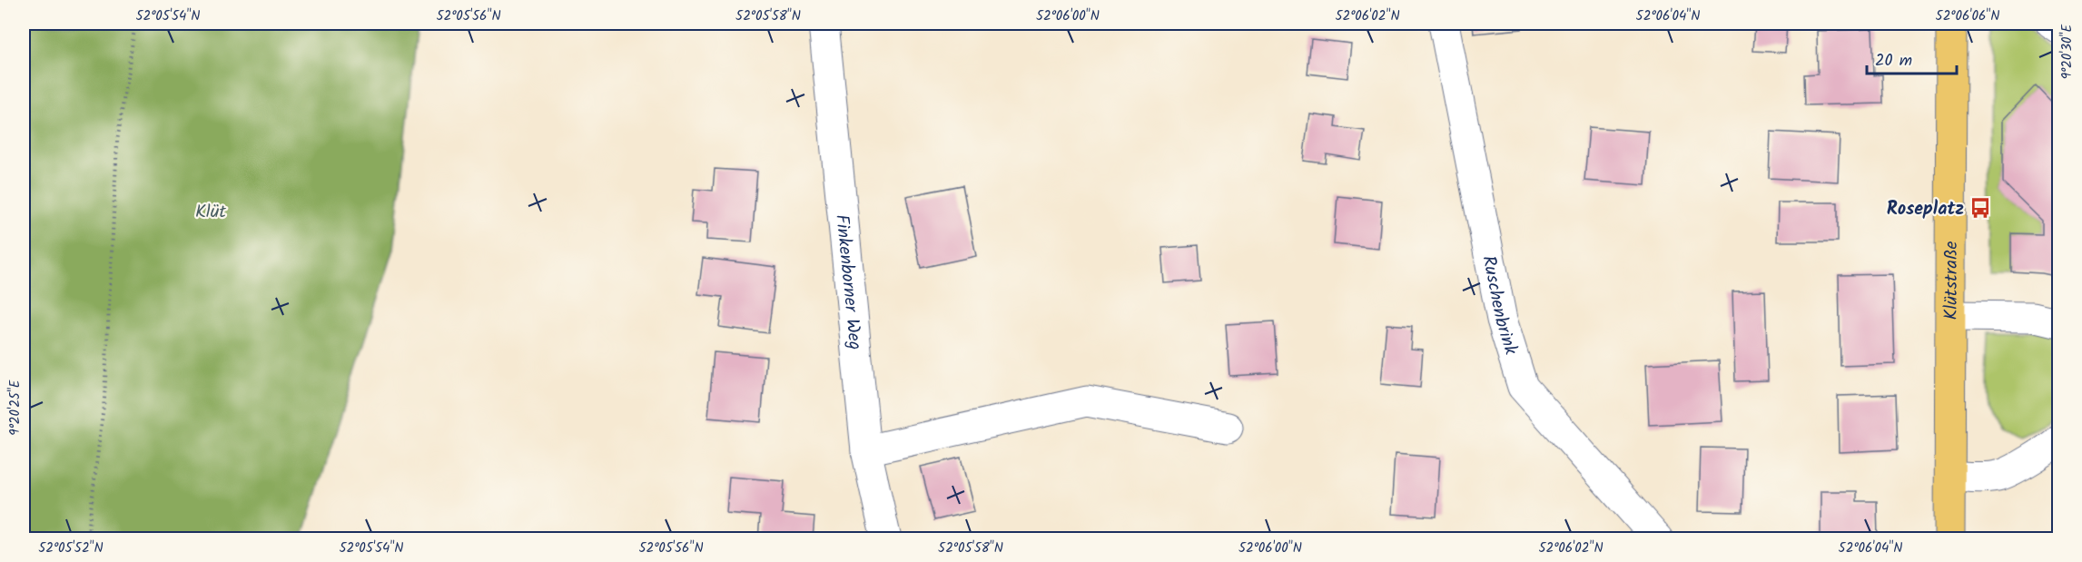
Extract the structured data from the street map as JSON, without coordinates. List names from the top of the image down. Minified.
{"streets":{"main road":["Klütstraße"],"street":["Finkenborner Weg","Ruschenbrink"]},"parks":["Klüt"],"places":{"bus stop":["Roseplatz"]},"scale_bar":"20 m","coordinates":["52°05'54\"N","52°05'56\"N","52°05'58\"N","52°06'00\"N","52°06'02\"N","52°06'04\"N","52°06'06\"N","9°20'30\"E","9°20'25\"E","52°05'52\"N"]}
